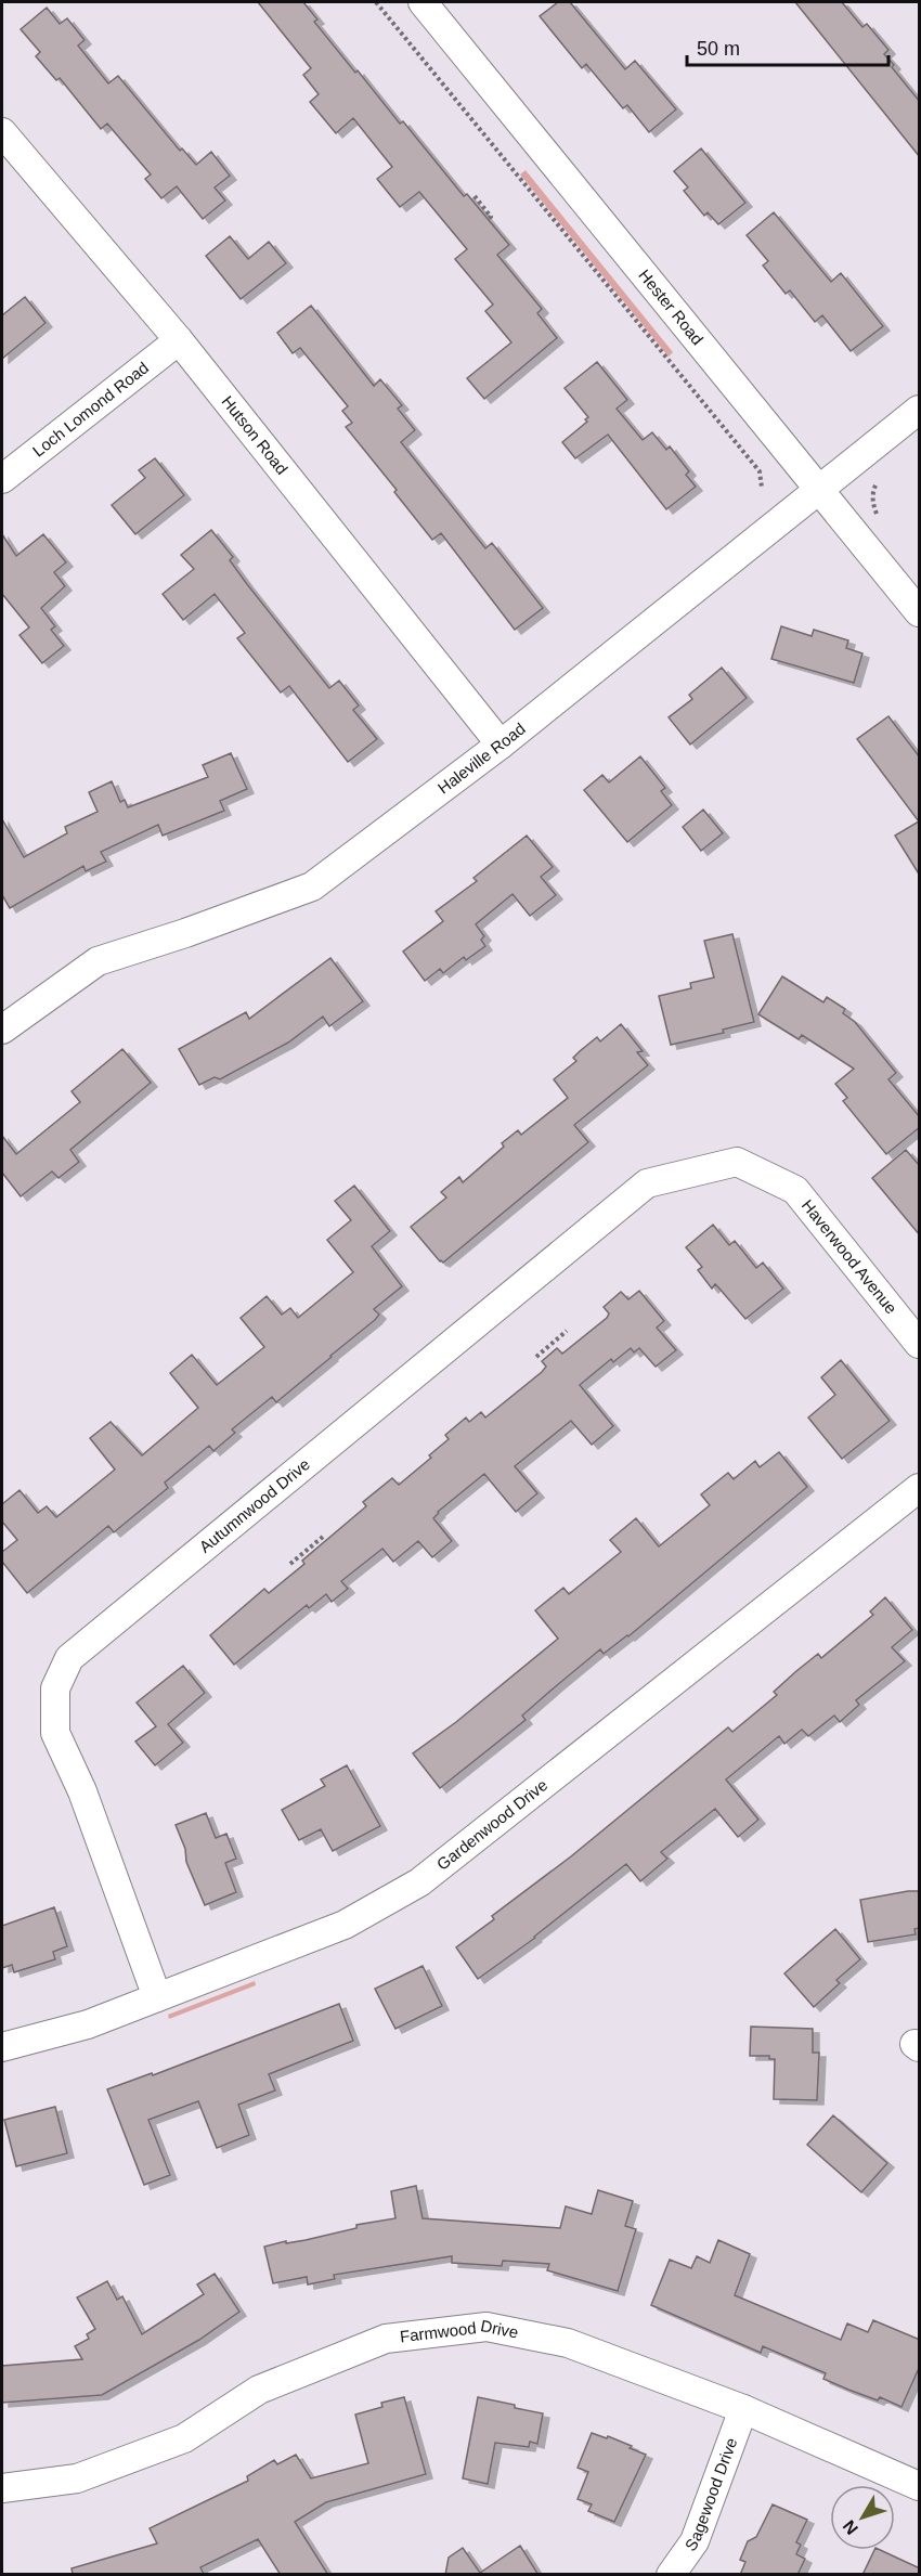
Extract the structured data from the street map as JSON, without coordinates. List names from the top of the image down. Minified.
{"streets":{"street":["Hester Road","Loch Lomond Road","Hutson Road","Haleville Road","Haverwood Avenue","Autumnwood Drive","Gardenwood Drive","Farmwood Drive","Sagewood Drive"]},"crossings":[["Hester Road","Haleville Road"],["Loch Lomond Road","Hutson Road"],["Hutson Road","Haleville Road"],["Haverwood Avenue","Autumnwood Drive"],["Autumnwood Drive","Gardenwood Drive"],["Farmwood Drive","Sagewood Drive"]],"scale_bar":"50 m","north":"bottom left"}
